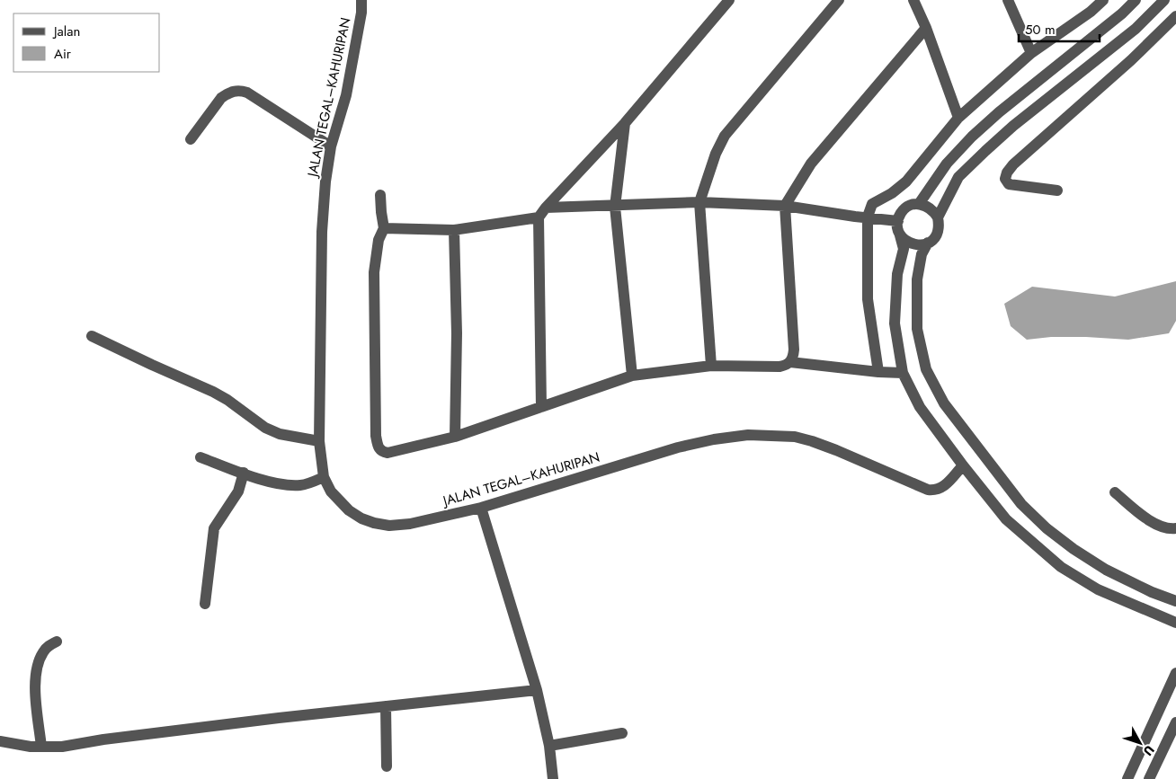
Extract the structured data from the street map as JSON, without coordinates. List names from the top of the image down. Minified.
{"streets":{"street":["JALAN TEGAL–KAHURIPAN"]},"legend":["Jalan","Air"],"scale_bar":"50 m","north":"bottom right"}
